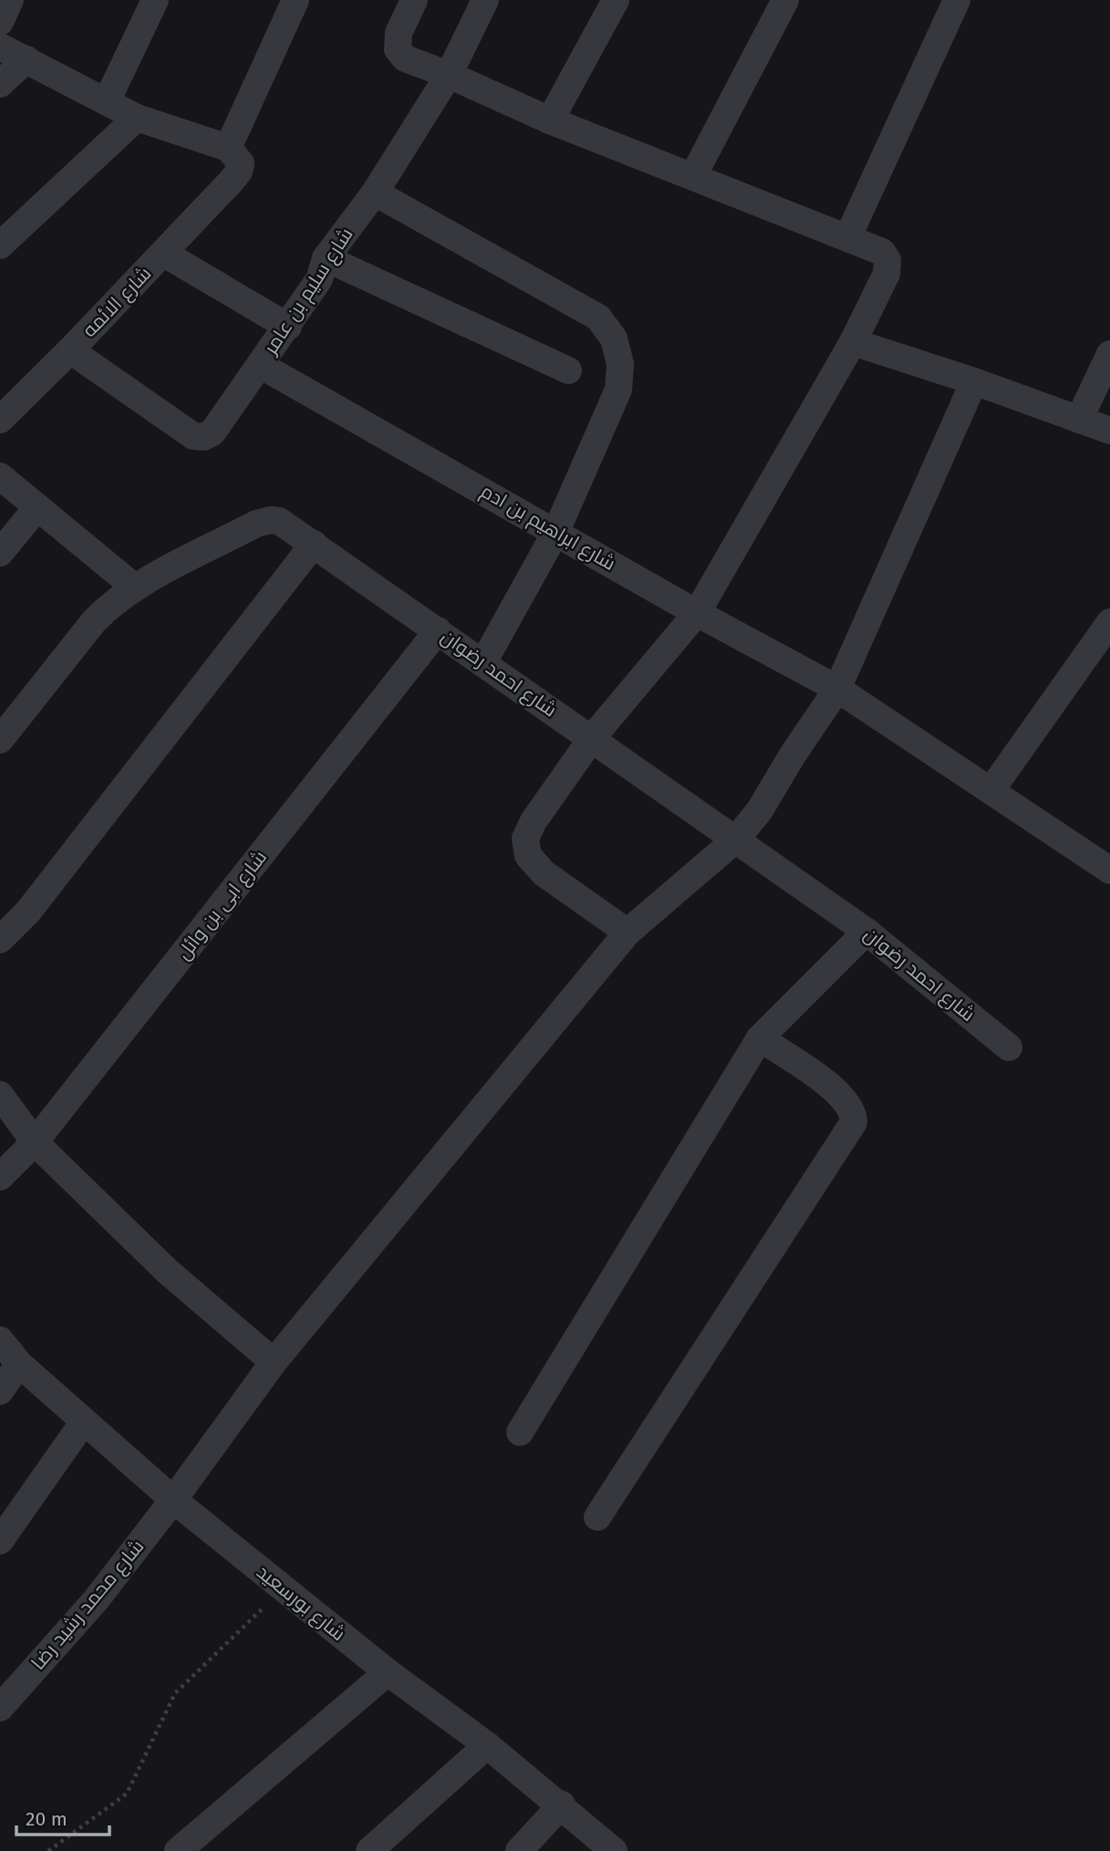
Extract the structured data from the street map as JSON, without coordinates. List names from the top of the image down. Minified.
{"streets":{"street":["شارع سليم بن عامر","شارع الائمه","شارع ابراهيم بن ادم","شارع احمد رضوان","شارع ابى بن وائل","شارع بورسعيد","شارع محمد رشيد رضا"]},"crossings":[["شارع سليم بن عامر","شارع الائمه"],["شارع سليم بن عامر","شارع ابراهيم بن ادم"],["شارع ابراهيم بن ادم","شارع محمد رشيد رضا"],["شارع احمد رضوان","شارع ابى بن وائل"],["شارع احمد رضوان","شارع محمد رشيد رضا"],["شارع بورسعيد","شارع محمد رشيد رضا"]],"scale_bar":"20 m"}
